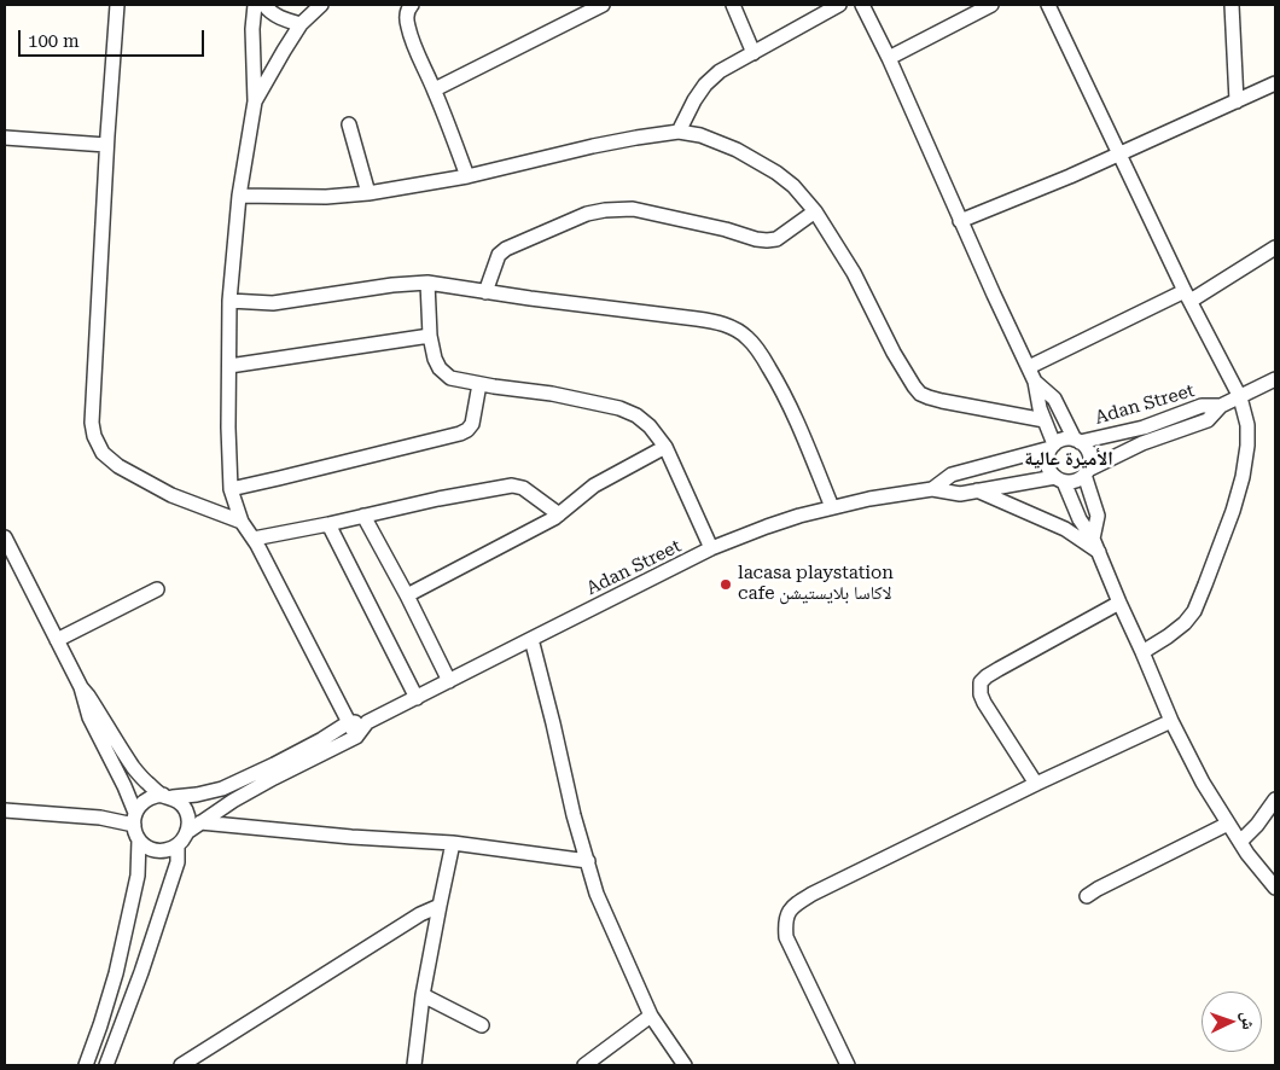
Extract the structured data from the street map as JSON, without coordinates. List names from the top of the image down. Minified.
{"streets":{"street":["Adan Street"]},"districts":["الأميرة عالية"],"places":["lacasa playstation cafe لاكاسا بلايستيشن"],"scale_bar":"100 m","north":"right"}
